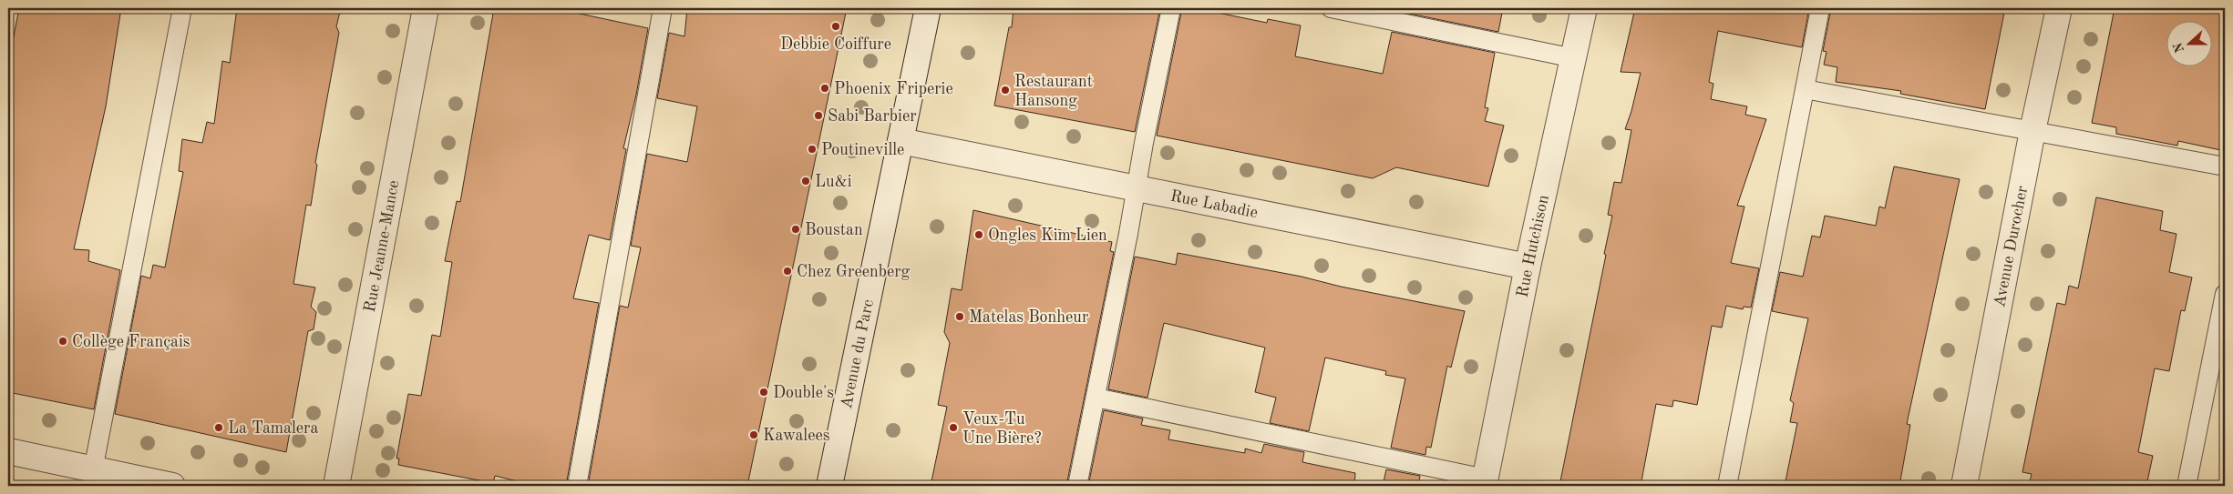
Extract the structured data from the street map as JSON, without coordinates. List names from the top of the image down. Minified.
{"streets":{"street":["Rue Labadie","Rue Hutchison","Avenue Durocher","Rue Jeanne-Mance","Avenue du Parc"]},"crossings":[["Rue Labadie","Rue Hutchison"],["Rue Labadie","Avenue du Parc"]],"places":["Debbie Coiffure","Phoenix Friperie","Restaurant Hansong","Sabi Barbier","Poutineville","Lu&i","Boustan","Ongles Kim Lien","Chez Greenberg","Matelas Bonheur","Collège Français","Double's","La Tamalera","Veux-Tu Une Bière?","Kawalees"],"north":"left"}
